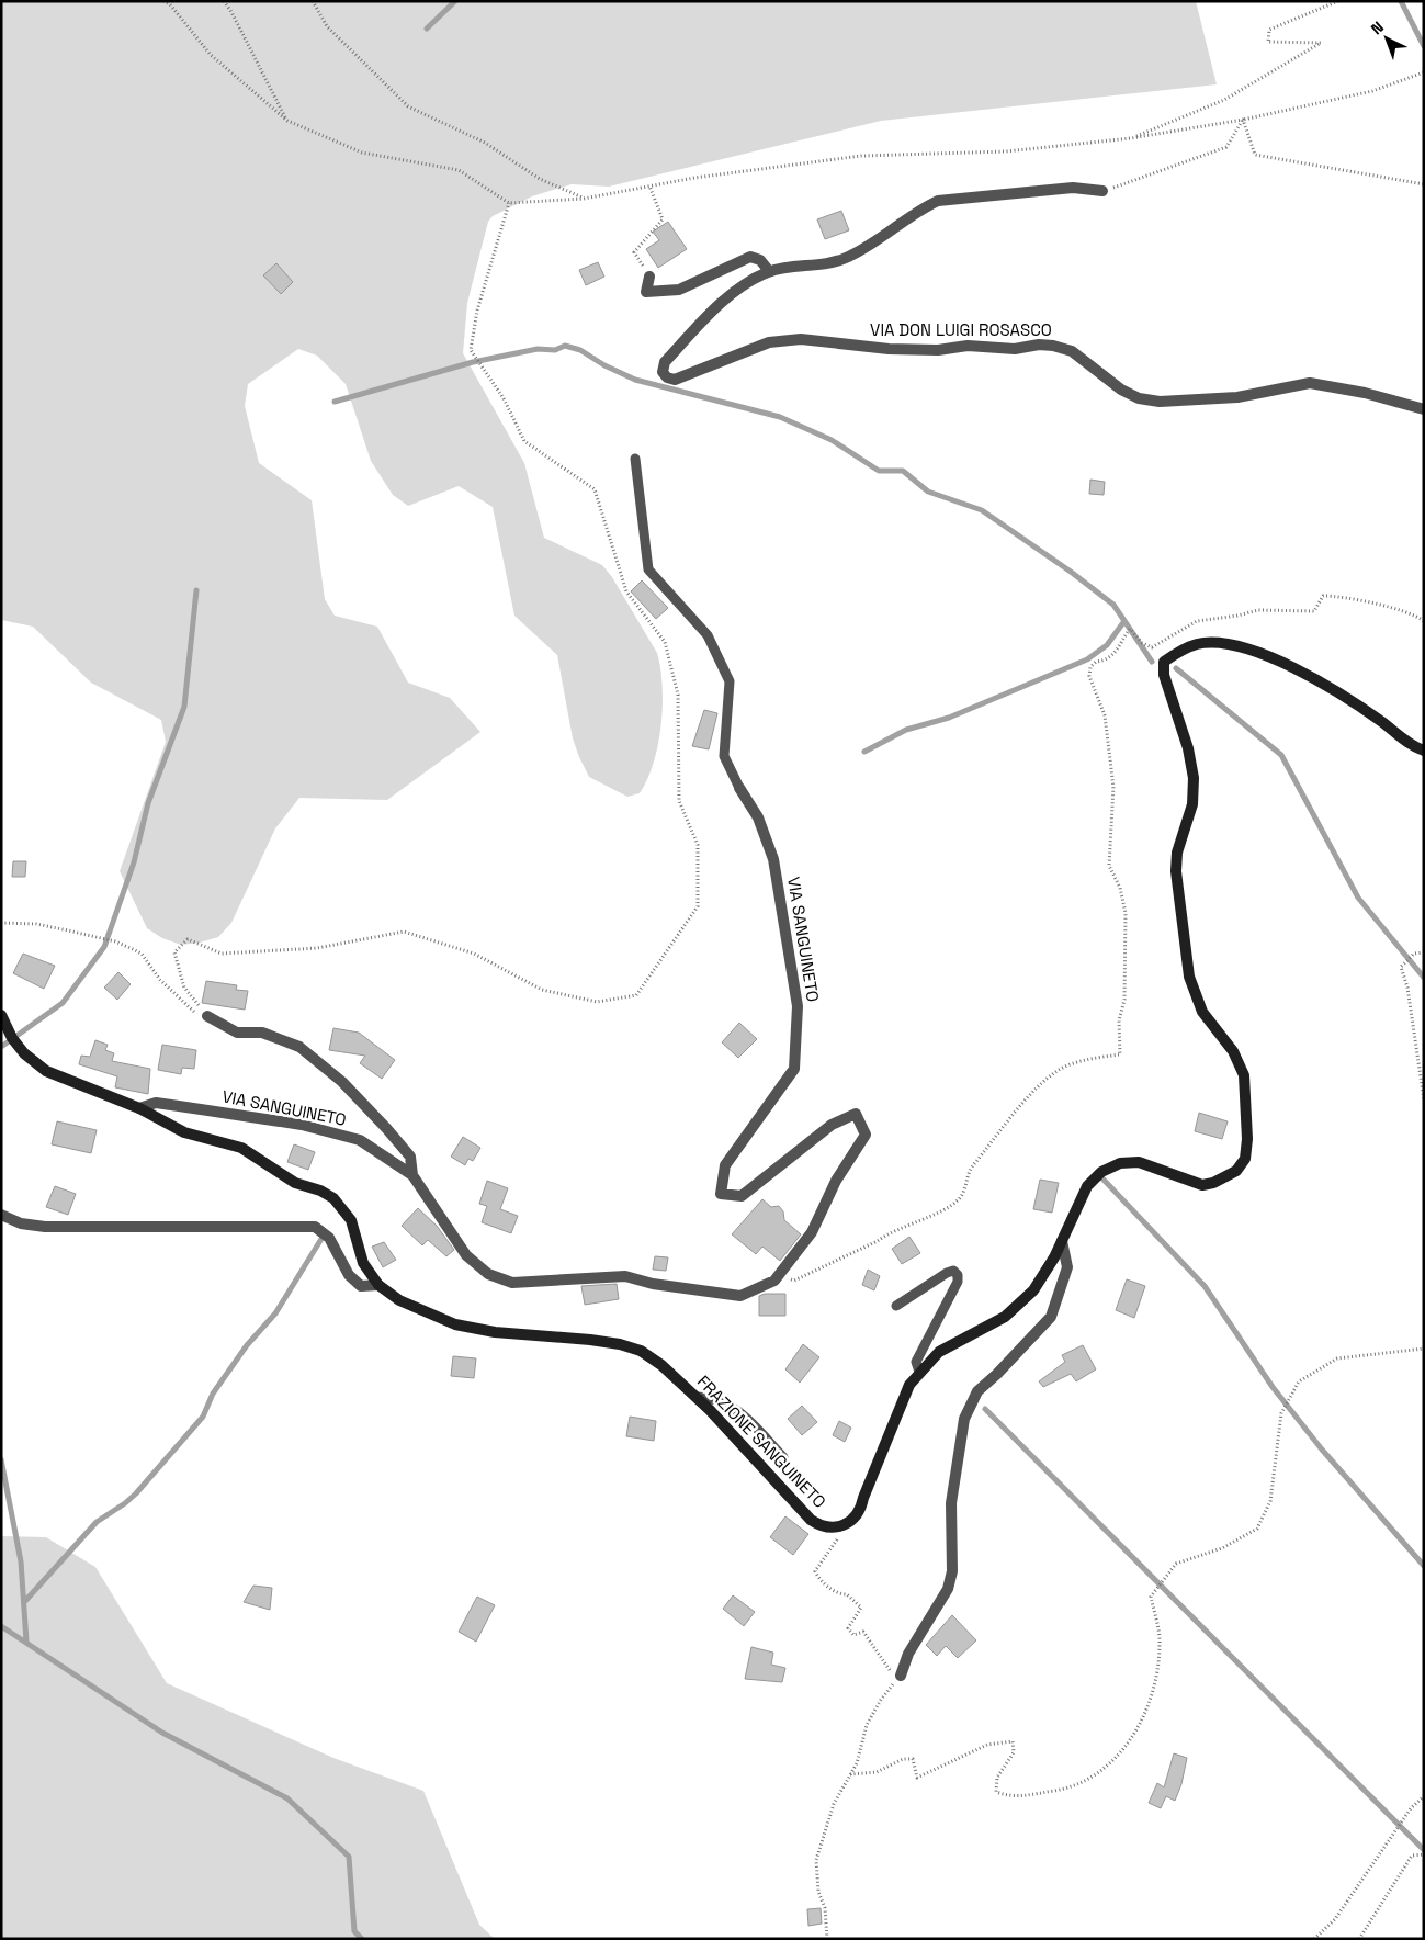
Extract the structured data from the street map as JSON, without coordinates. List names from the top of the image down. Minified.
{"streets":{"street":["VIA DON LUIGI ROSASCO","VIA SANGUINETO","FRAZIONE SANGUINETO"]},"crossings":[["VIA SANGUINETO","FRAZIONE SANGUINETO"]],"north":"top left"}
